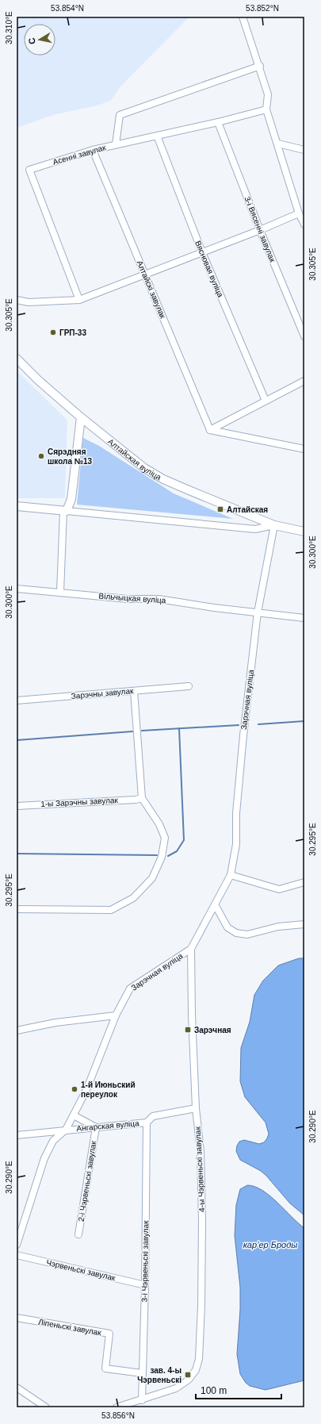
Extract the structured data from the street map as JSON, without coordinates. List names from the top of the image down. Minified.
{"streets":{"main road":["Алтайская вуліца"],"street":["Асенні завулак","3-і Вясенні завулак","Вясновая вуліца","Алтайскі завулак","Вільчыцкая вуліца","Зарэчны завулак","Зарэчная вуліца","1-ы Зарэчны завулак","Ангарская вуліца","4-ы Чэрвеньскі завулак","2-і Чэрвеньскі завулак","3-і Чэрвеньскі завулак","Чэрвеньскі завулак","Ліпеньскі завулак"]},"crossings":[["Асенні завулак","3-і Вясенні завулак"],["Асенні завулак","Вясновая вуліца"],["Асенні завулак","Алтайскі завулак"],["Алтайская вуліца","Зарэчная вуліца"],["Вільчыцкая вуліца","Зарэчная вуліца"],["Зарэчная вуліца","Ангарская вуліца"],["Зарэчная вуліца","4-ы Чэрвеньскі завулак"],["Ангарская вуліца","4-ы Чэрвеньскі завулак"],["Ангарская вуліца","2-і Чэрвеньскі завулак"],["Ангарская вуліца","3-і Чэрвеньскі завулак"],["4-ы Чэрвеньскі завулак","3-і Чэрвеньскі завулак"],["3-і Чэрвеньскі завулак","Чэрвеньскі завулак"],["3-і Чэрвеньскі завулак","Ліпеньскі завулак"]],"water":["карʼер Броды"],"places":{"other":["ГРП-33","Сярэдняя школа №13","1-й Июньский переулок"],"transit":["Алтайская","Зарэчная","зав. 4-ы Чэрвеньскі"]},"scale_bar":"100 m","north":"left","coordinates":["53.854°N","53.852°N","30.310°E","30.305°E","30.300°E","30.295°E","30.290°E","53.856°N"]}
